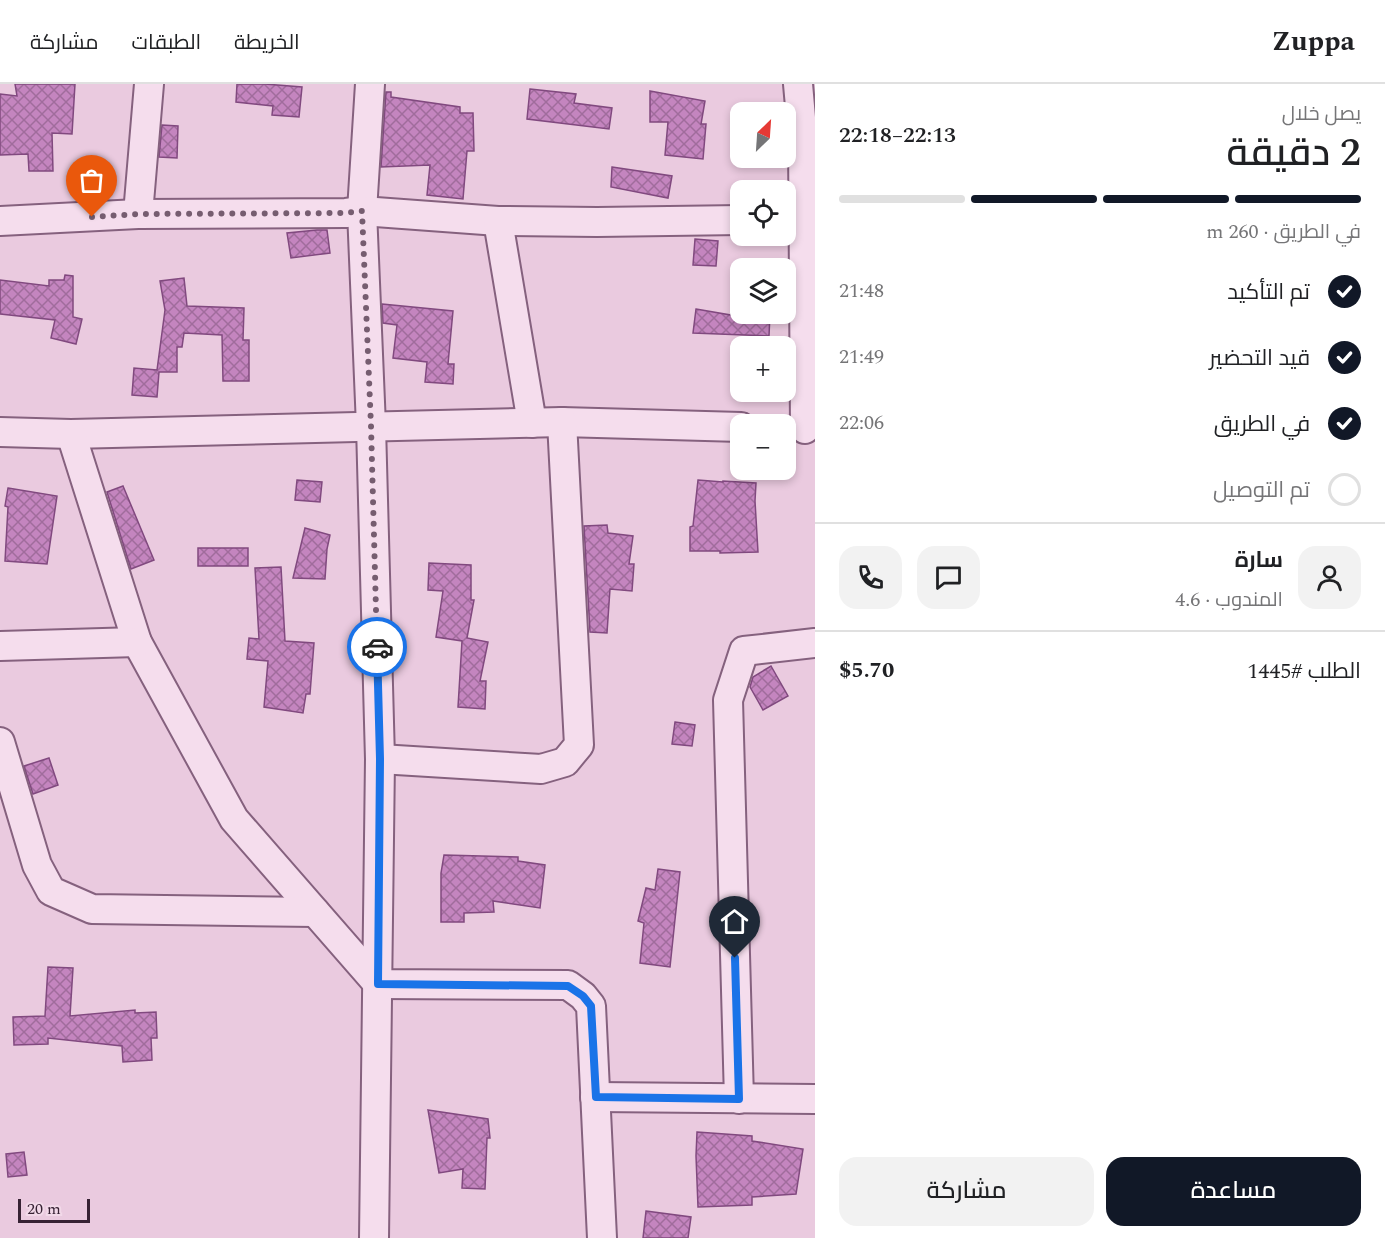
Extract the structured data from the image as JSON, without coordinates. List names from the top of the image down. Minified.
{"scale_bar":"20 m","north":"top right","page":{"header":"Zuppa","nav":["الخريطة","الطبقات","مشاركة"],"heading":["2 دقيقة","يصل خلال","22:13–22:18"],"panel":["سارة","المندوب · 4.6","الطلب #1445","$5.70"],"map_buttons":["+","−"],"bar":"في الطريق · 260 m","list":[["تم التأكيد","21:48"],["قيد التحضير","21:49"],["في الطريق","22:06"],"تم التوصيل"],"buttons":["مساعدة","مشاركة"],"scale":"20 m"}}
